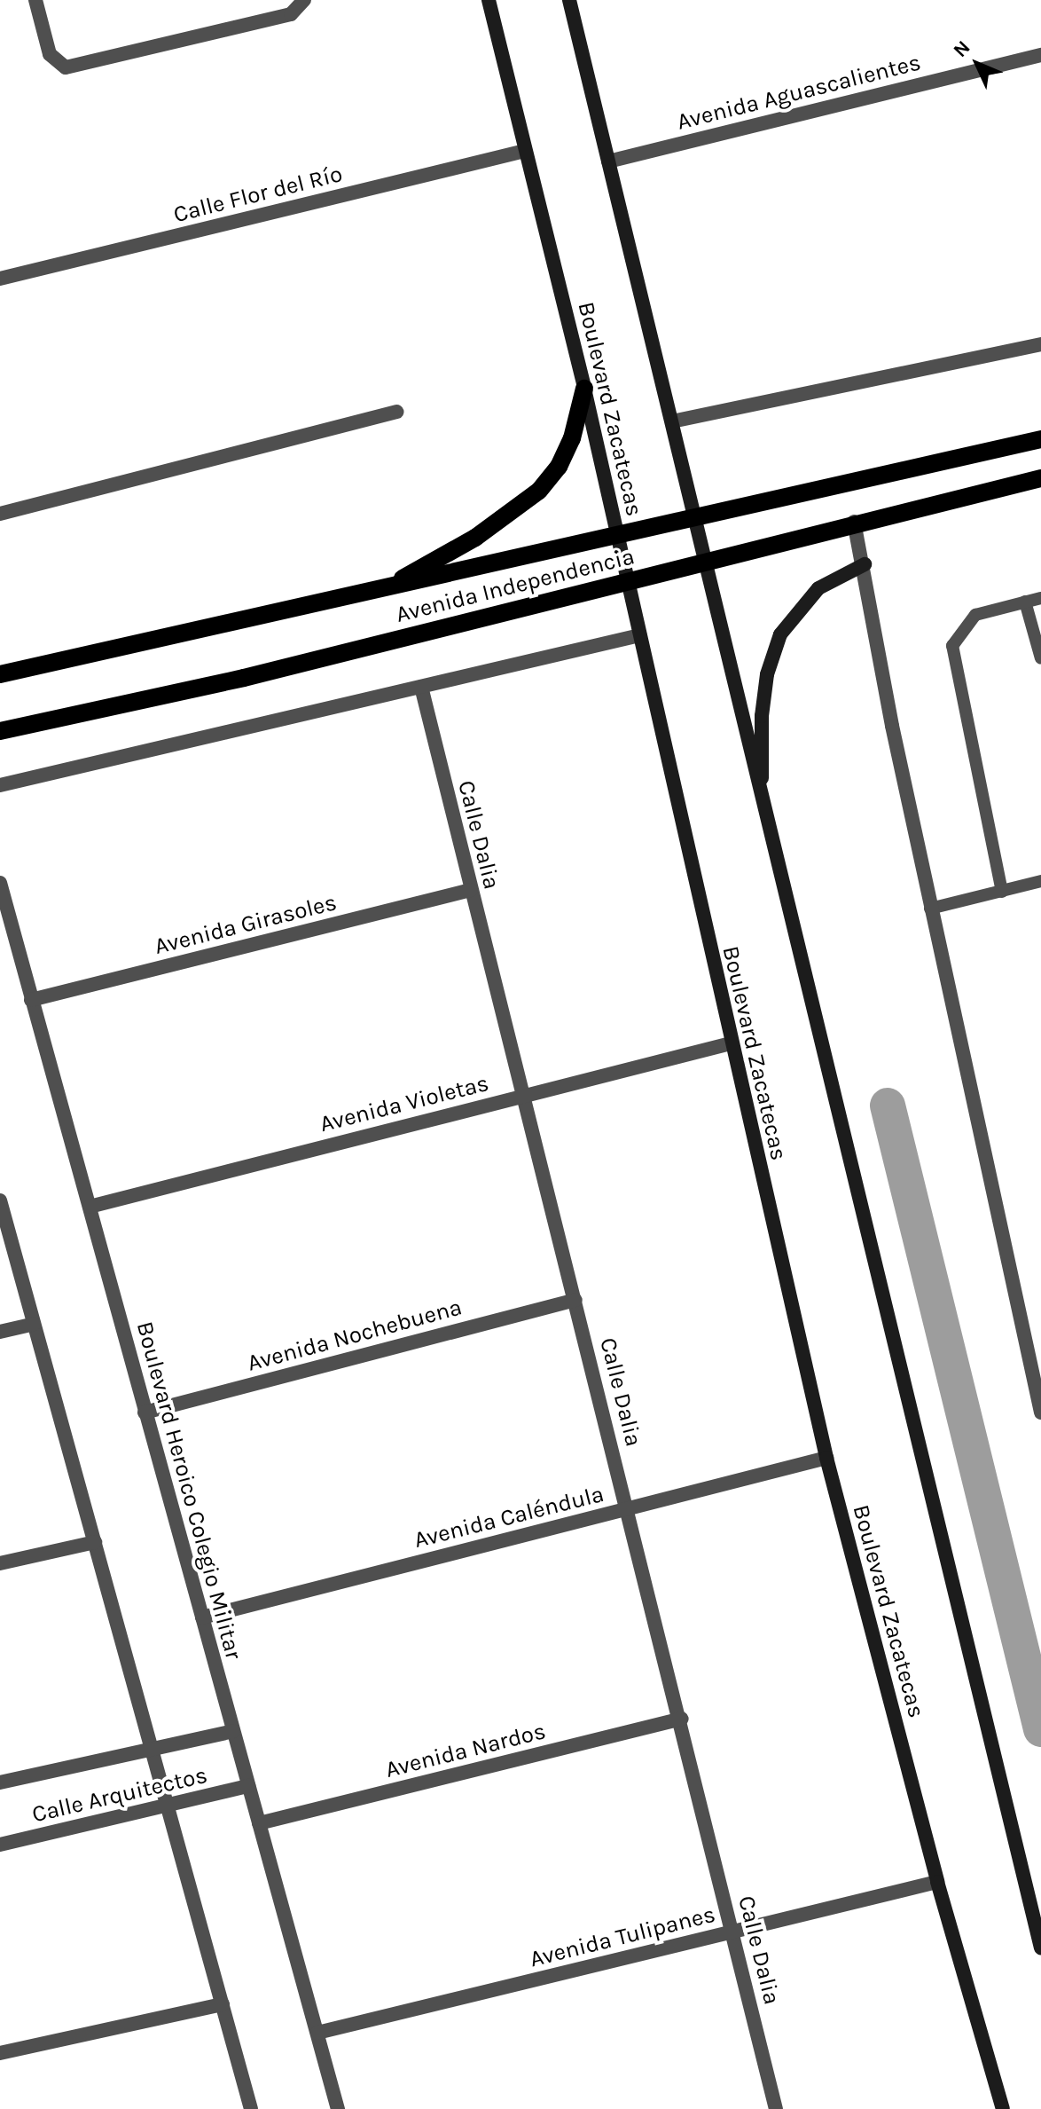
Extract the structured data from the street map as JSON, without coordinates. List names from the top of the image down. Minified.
{"streets":{"main road":["Boulevard Zacatecas","Avenida Independencia"],"street":["Avenida Aguascalientes","Calle Flor del Río","Calle Dalia","Avenida Girasoles","Avenida Violetas","Avenida Nochebuena","Boulevard Heroico Colegio Militar","Avenida Caléndula","Avenida Nardos","Calle Arquitectos","Avenida Tulipanes"]},"crossings":[["Calle Flor del Río","Boulevard Zacatecas"],["Boulevard Zacatecas","Avenida Independencia"],["Boulevard Zacatecas","Avenida Violetas"],["Boulevard Zacatecas","Avenida Caléndula"],["Boulevard Zacatecas","Avenida Tulipanes"],["Calle Dalia","Avenida Girasoles"],["Calle Dalia","Avenida Violetas"],["Calle Dalia","Avenida Nochebuena"],["Calle Dalia","Avenida Caléndula"],["Calle Dalia","Avenida Nardos"],["Calle Dalia","Avenida Tulipanes"],["Avenida Girasoles","Boulevard Heroico Colegio Militar"],["Avenida Violetas","Boulevard Heroico Colegio Militar"],["Avenida Nochebuena","Boulevard Heroico Colegio Militar"],["Boulevard Heroico Colegio Militar","Avenida Caléndula"],["Boulevard Heroico Colegio Militar","Avenida Nardos"],["Boulevard Heroico Colegio Militar","Calle Arquitectos"],["Boulevard Heroico Colegio Militar","Avenida Tulipanes"]],"north":"top left"}
